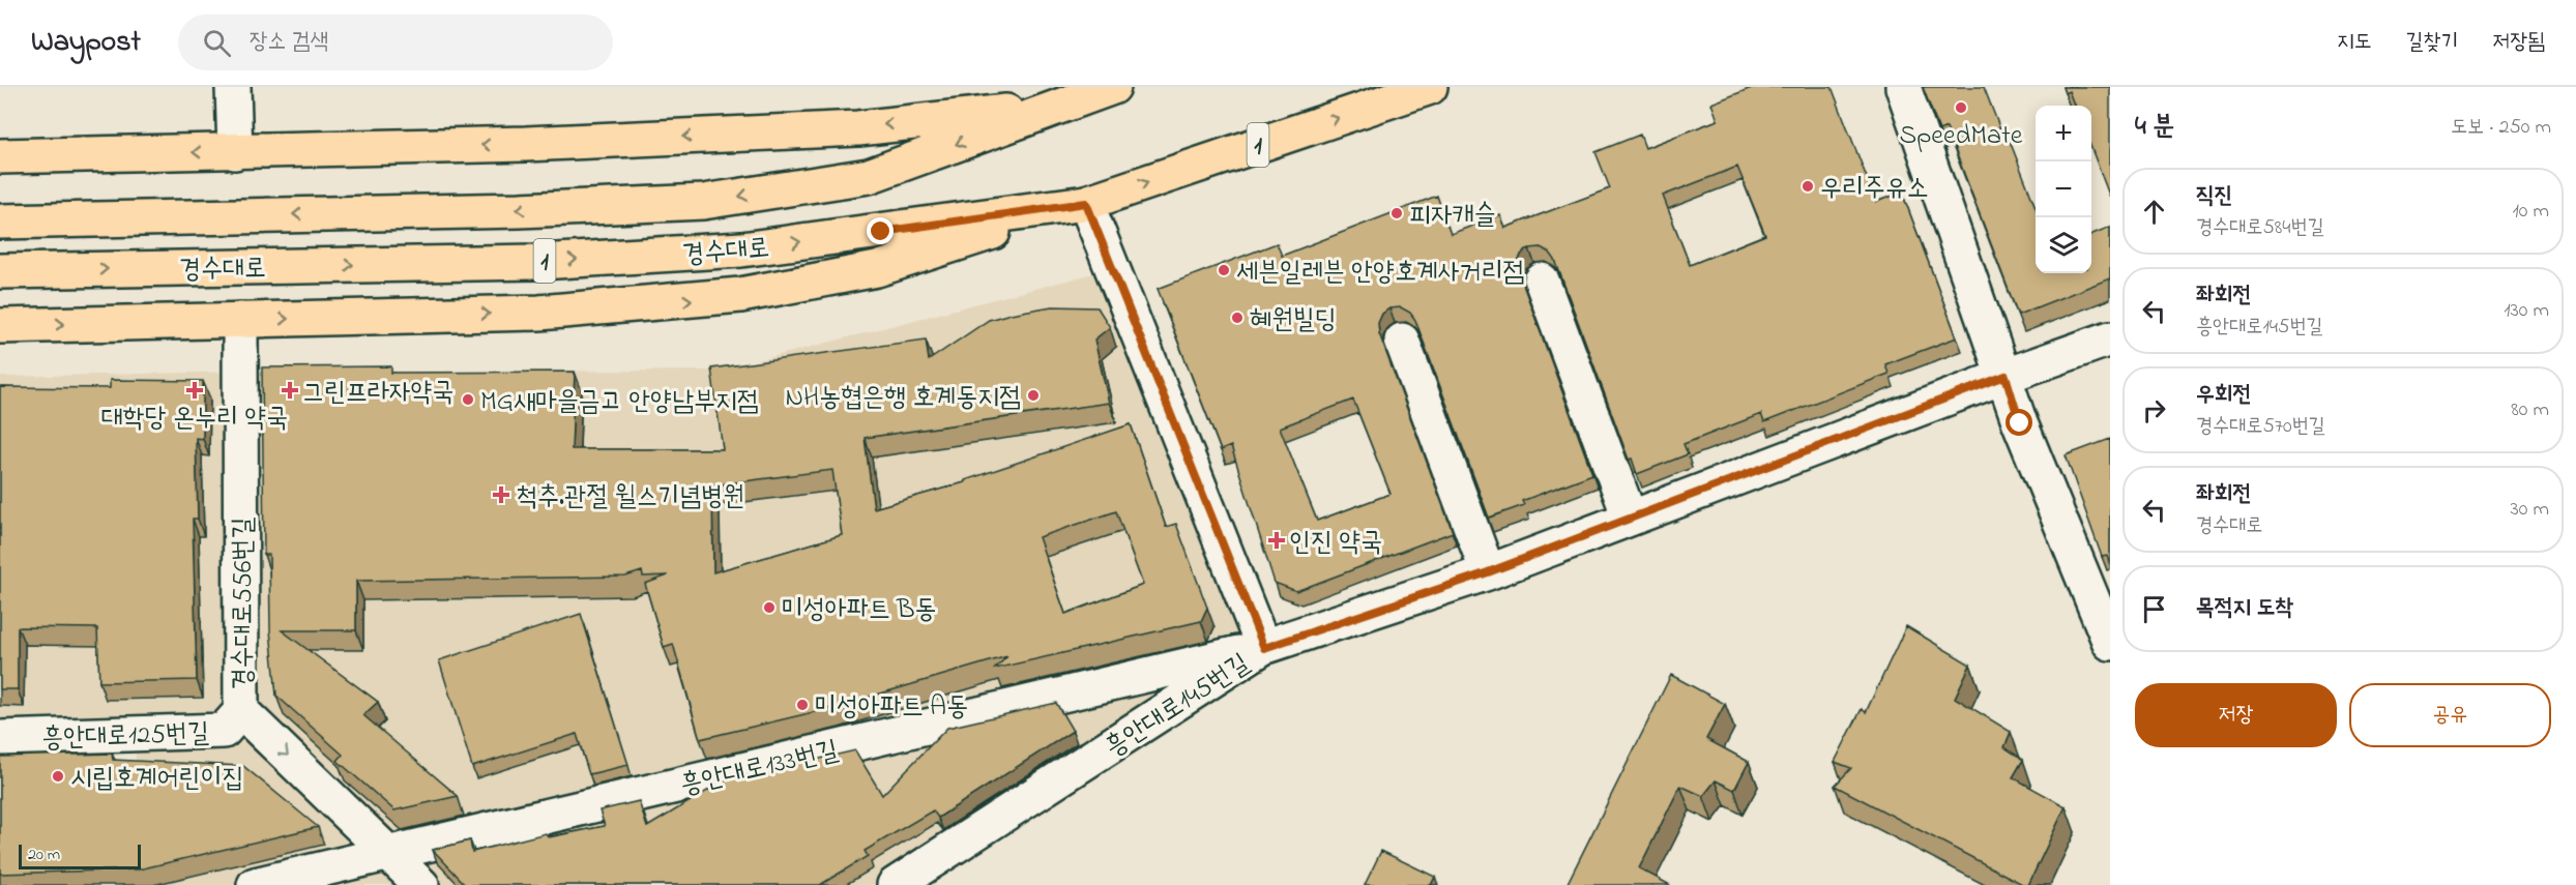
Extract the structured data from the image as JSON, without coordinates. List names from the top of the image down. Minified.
{"streets":{"main road":["1","경수대로"],"street":["경수대로556번길","흥안대로145번길","흥안대로125번길","흥안대로133번길"]},"crossings":[["경수대로556번길","흥안대로125번길"],["경수대로556번길","흥안대로133번길"],["흥안대로145번길","흥안대로133번길"]],"places":{"other":["SpeedMate","우리주유소","피자캐슬","세븐일레븐 안양호계사거리점","혜원빌딩","NH농협은행 호계동지점","MG새마을금고 안양남부지점","미성아파트 B동","미성아파트 A동","시립호계어린이집"],"health":["대학당 온누리 약국","그린프라자약국","척추.관절 윌스기념병원","인진 약국"]},"scale_bar":"20 m","page":{"header":"Waypost","search":"장소 검색","nav":["지도","길찾기","저장됨"],"heading":["4 분","도보 · 250 m"],"map_buttons":["+","−"],"list":[["직진","경수대로584번길","10 m"],["좌회전","흥안대로145번길","130 m"],["우회전","경수대로570번길","80 m"],["좌회전","경수대로","30 m"],"목적지 도착"],"buttons":["저장","공유"],"scale":"20 m"}}
